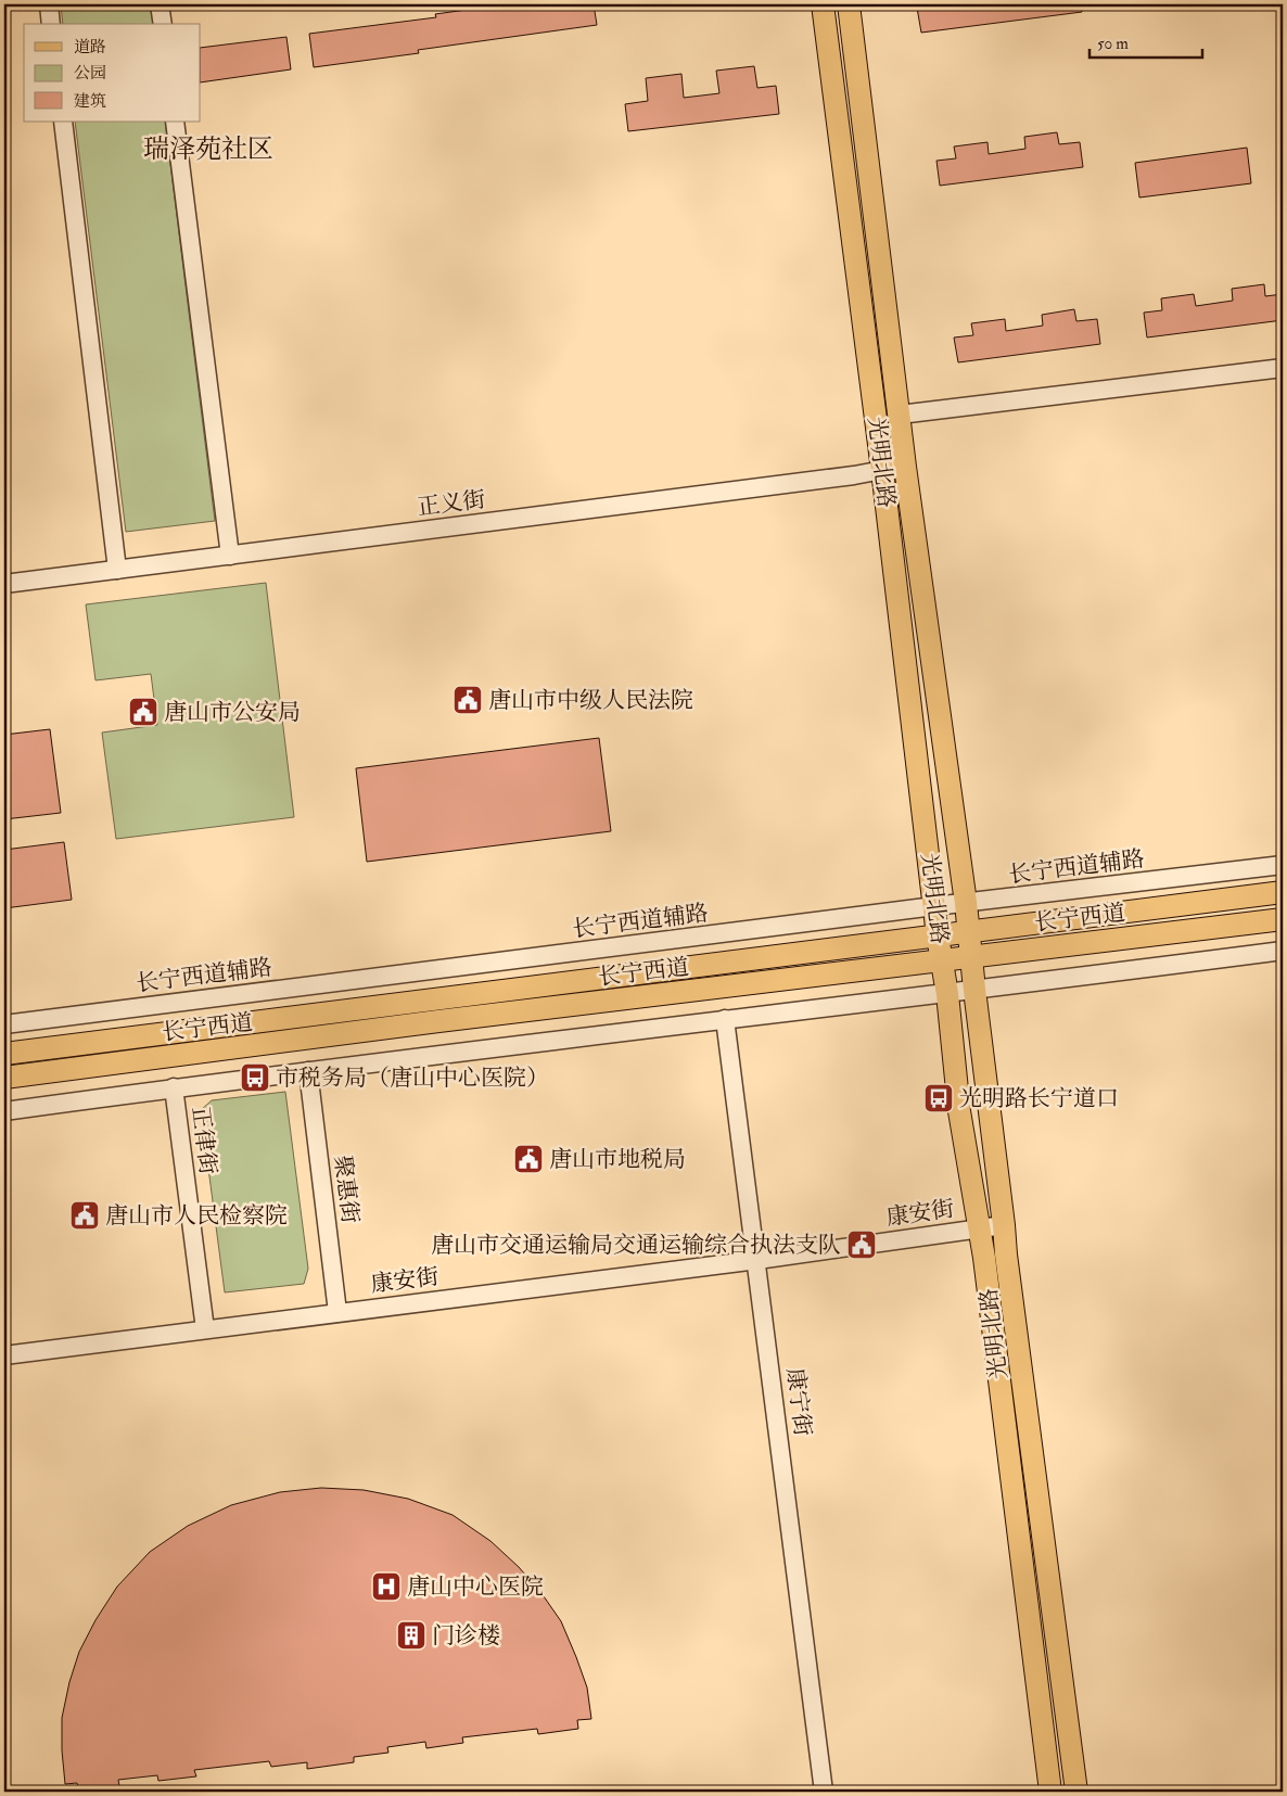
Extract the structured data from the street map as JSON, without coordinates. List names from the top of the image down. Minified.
{"streets":{"main road":["光明北路","长宁西道"],"street":["正义街","长宁西道辅路","正律街","聚惠街","康安街","康宁街"]},"crossings":[["光明北路","正义街"],["光明北路","长宁西道辅路"],["光明北路","长宁西道"],["光明北路","康安街"],["正律街","康安街"],["聚惠街","康安街"],["康安街","康宁街"]],"districts":["瑞泽苑社区"],"places":{"public building":["唐山市中级人民法院","唐山市公安局","唐山市地税局","唐山市人民检察院","唐山市交通运输局交通运输综合执法支队"],"bus stop":["市税务局（唐山中心医院）","光明路长宁道口"],"hospital":["唐山中心医院"],"building":["门诊楼"]},"legend":["道路","公园","建筑"],"scale_bar":"50 m"}
